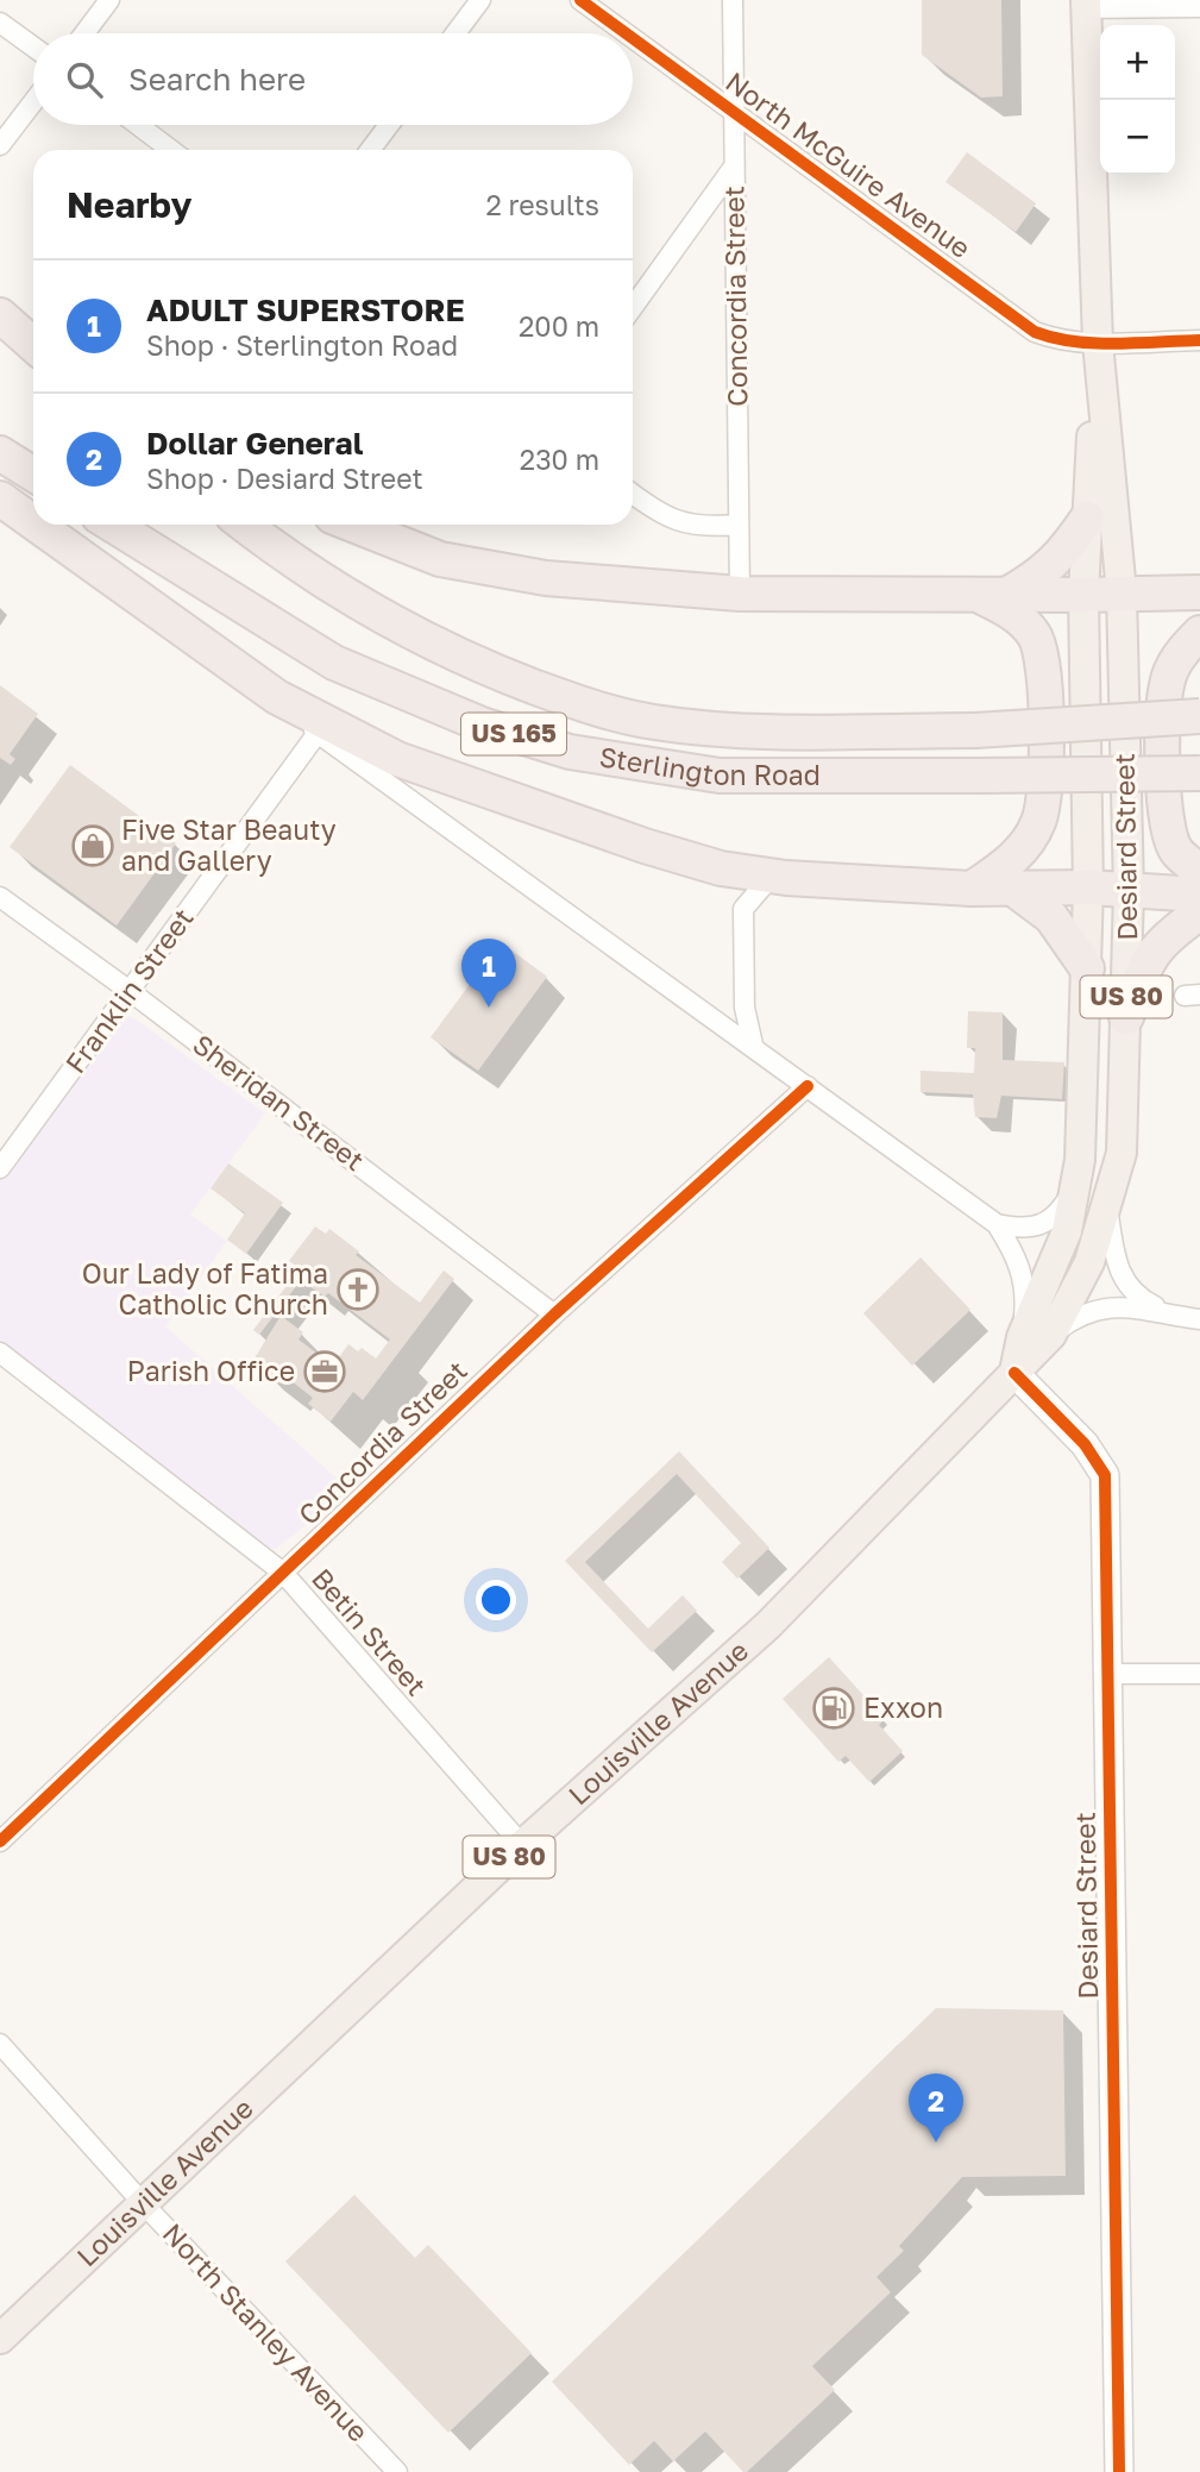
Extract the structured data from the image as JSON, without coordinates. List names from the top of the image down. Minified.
{"streets":{"highway":["US 165","Sterlington Road"],"main road":["Desiard Street","US 80","Louisville Avenue"],"street":["North McGuire Avenue","Concordia Street","Franklin Street","Sheridan Street","Betin Street","North Stanley Avenue"]},"crossings":[["North McGuire Avenue","Concordia Street"],["North McGuire Avenue","Desiard Street"],["Concordia Street","Sheridan Street"],["Concordia Street","Betin Street"],["Desiard Street","Louisville Avenue"],["Franklin Street","Sheridan Street"],["Betin Street","Louisville Avenue"],["Louisville Avenue","North Stanley Avenue"]],"places":{"shop":["Five Star Beauty and Gallery"],"church":["Our Lady of Fatima Catholic Church"],"office":["Parish Office"],"fuel station":["Exxon"]},"page":{"map_buttons":["+","−"],"search":"Search here","heading":["Nearby","2 results"],"list":[{"mark":"1","name":"ADULT SUPERSTORE","note":"Shop · Sterlington Road","value":"200 m"},{"mark":"2","name":"Dollar General","note":"Shop · Desiard Street","value":"230 m"}],"pins":["1","2"]}}
